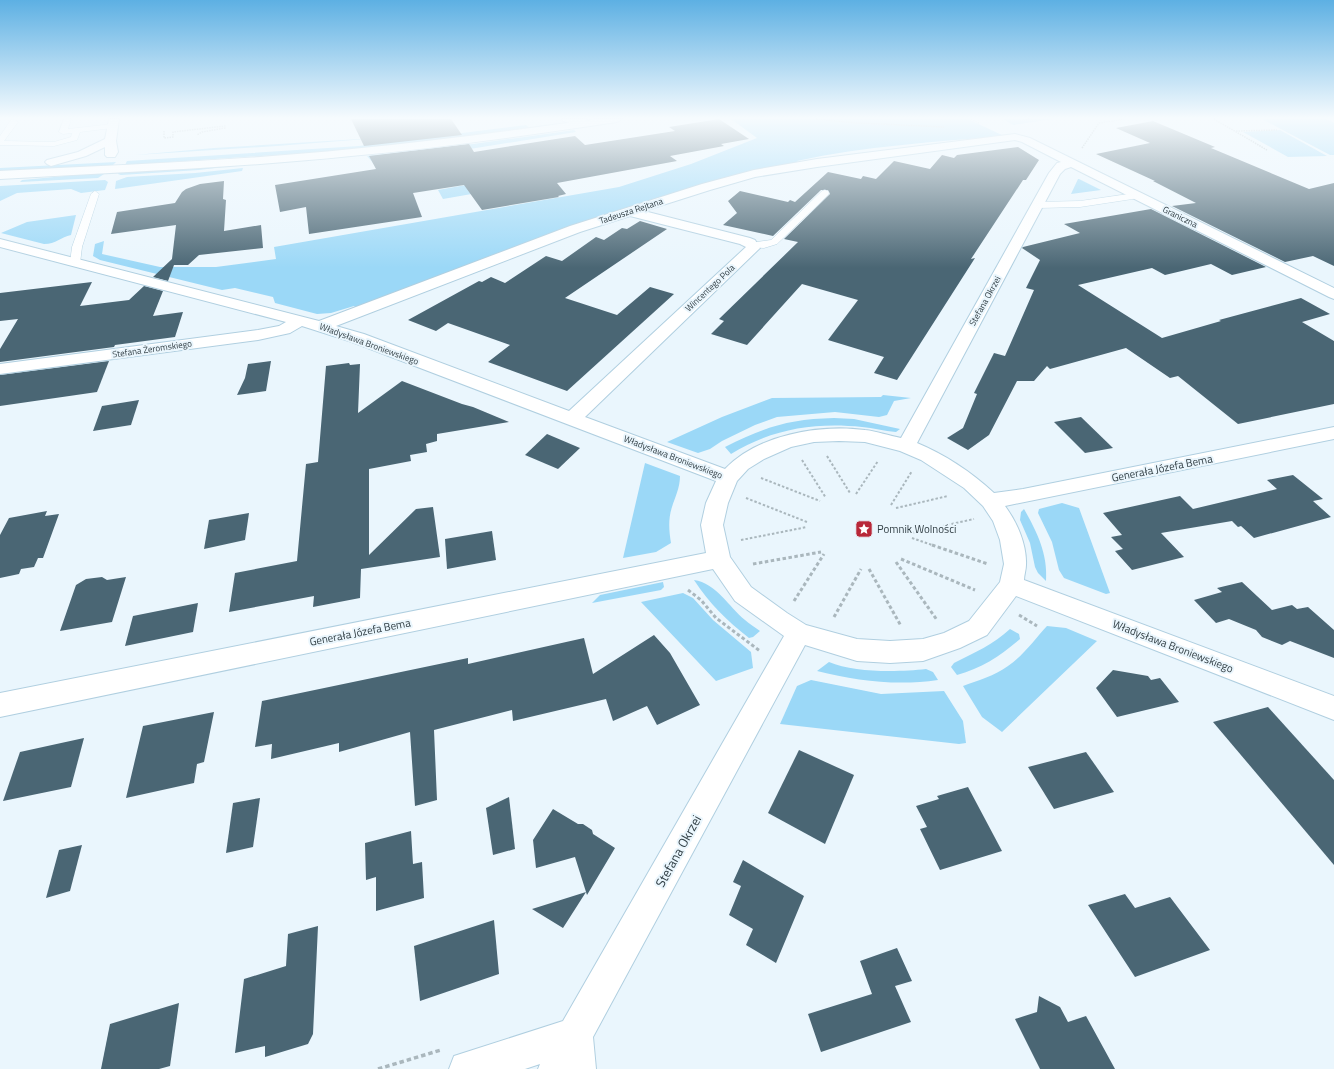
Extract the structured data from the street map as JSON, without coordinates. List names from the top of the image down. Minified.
{"streets":{"street":["Tadeusza Rejtana","Graniczna","Wincentego Pola","Stefana Okrzei","Władysława Broniewskiego","Stefana Żeromskiego","Generała Józefa Bema"]},"crossings":[["Tadeusza Rejtana","Władysława Broniewskiego"],["Wincentego Pola","Władysława Broniewskiego"],["Władysława Broniewskiego","Stefana Żeromskiego"]],"places":{"place":["Pomnik Wolności"]}}
